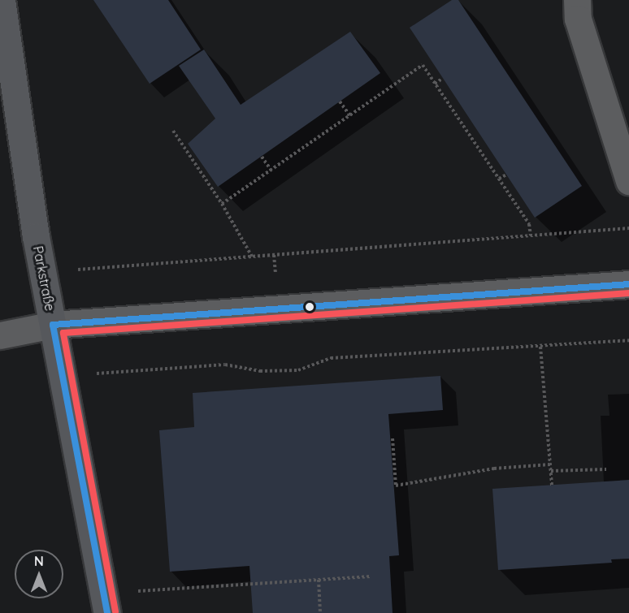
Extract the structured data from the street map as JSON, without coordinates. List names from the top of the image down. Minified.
{"streets":{"street":["Parkstraße"]},"north":"top"}
